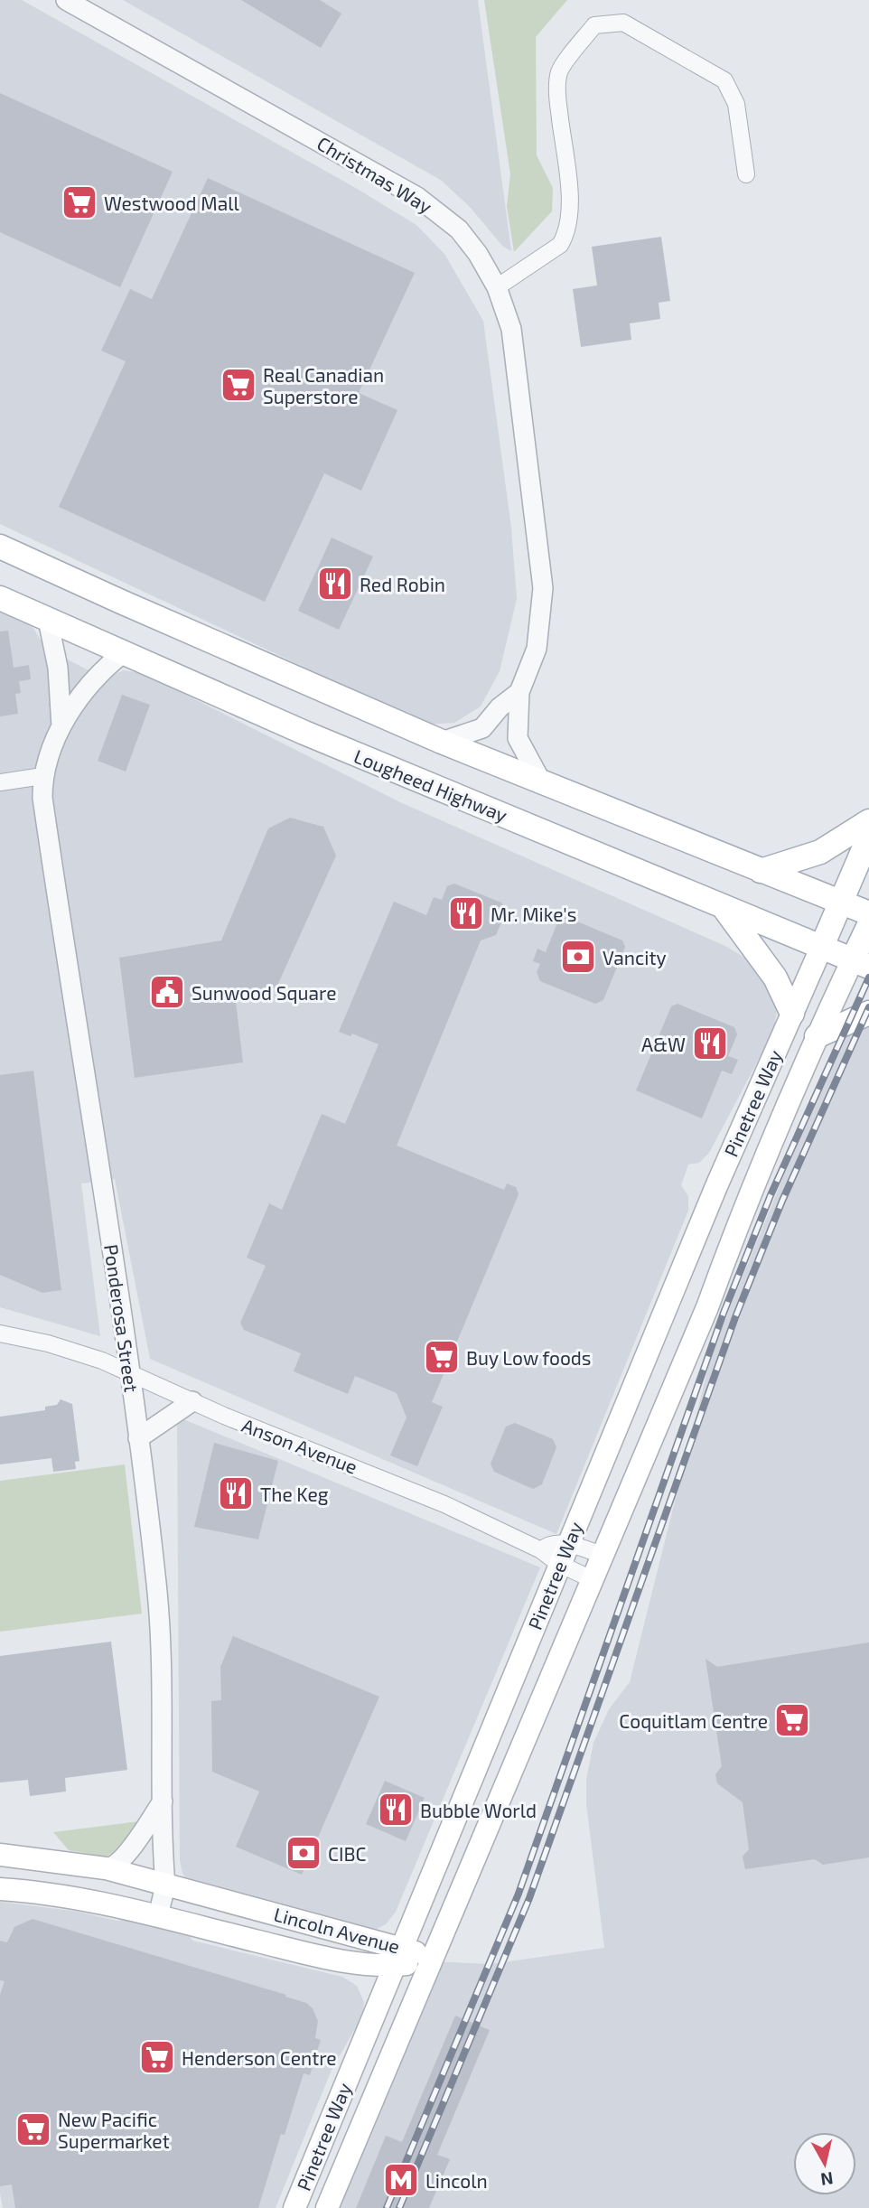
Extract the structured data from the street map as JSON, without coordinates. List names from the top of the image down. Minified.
{"streets":{"main road":["Lougheed Highway","Pinetree Way","Lincoln Avenue"],"street":["Christmas Way","Ponderosa Street","Anson Avenue"]},"crossings":[["Lougheed Highway","Pinetree Way"],["Lougheed Highway","Ponderosa Street"],["Pinetree Way","Anson Avenue"],["Pinetree Way","Lincoln Avenue"],["Ponderosa Street","Anson Avenue"],["Ponderosa Street","Lincoln Avenue"]],"places":{"supermarket":["Westwood Mall","Real Canadian Superstore","Buy Low foods","Coquitlam Centre","Henderson Centre","New Pacific Supermarket"],"restaurant":["Red Robin","Mr. Mike's","A&W","The Keg","Bubble World"],"bank":["Vancity","CIBC"],"public building":["Sunwood Square"],"metro station":["Lincoln"]},"north":"bottom"}
